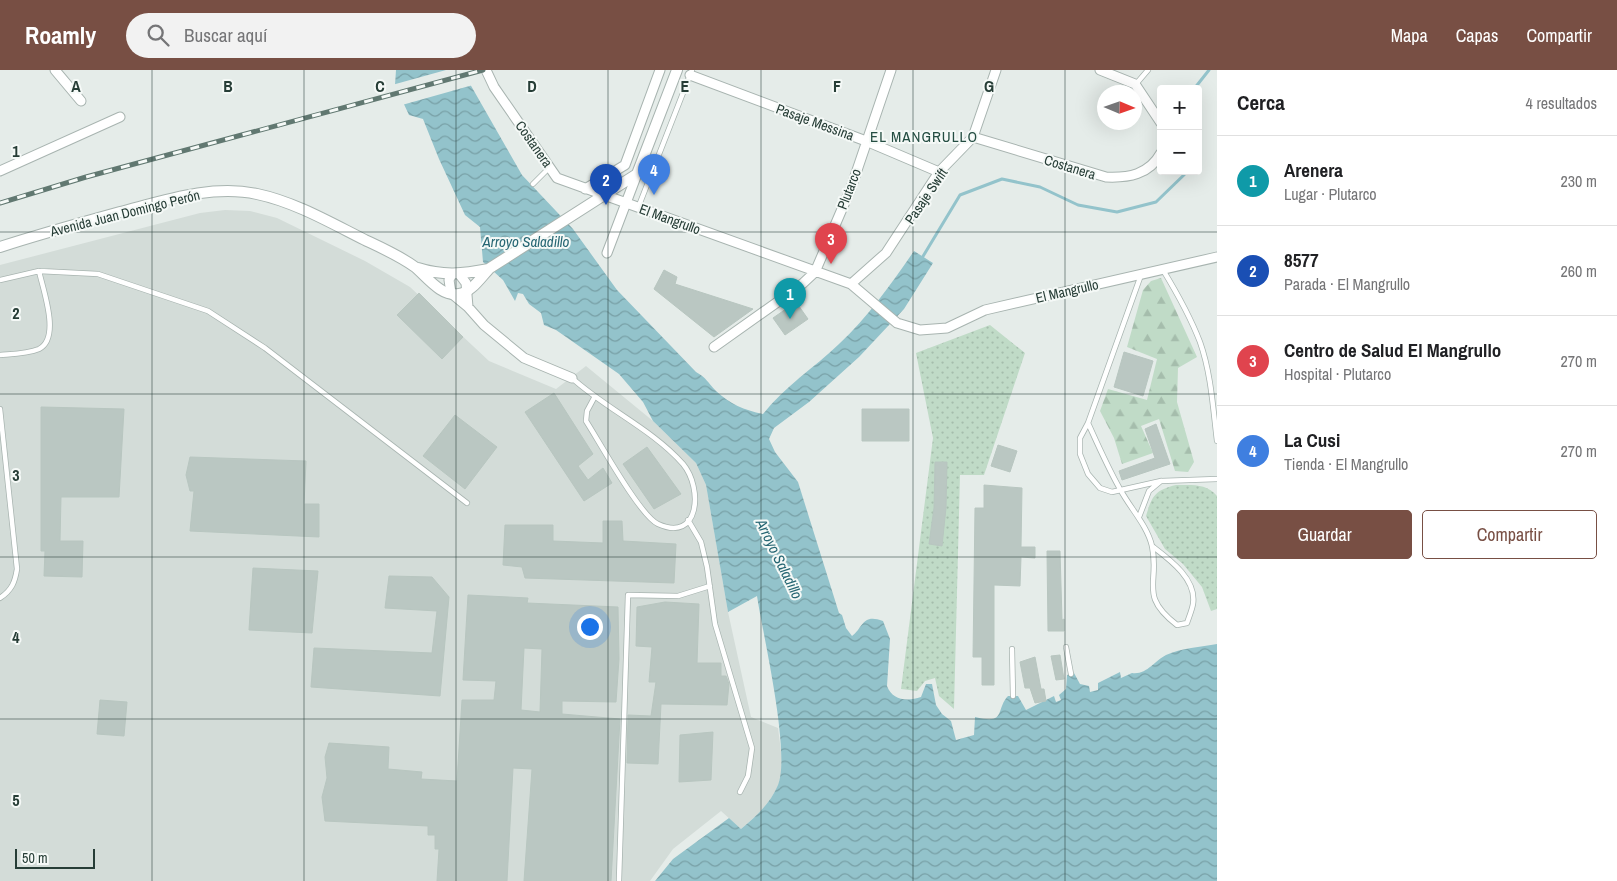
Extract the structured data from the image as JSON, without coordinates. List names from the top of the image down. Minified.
{"streets":{"street":["Pasaje Messina","Costanera","Plutarco","Pasaje Swift","Avenida Juan Domingo Perón","El Mangrullo"]},"crossings":[["Pasaje Messina","Plutarco"],["Pasaje Messina","Pasaje Swift"],["Costanera","Pasaje Swift"],["Costanera","El Mangrullo"],["Plutarco","El Mangrullo"],["Pasaje Swift","El Mangrullo"]],"districts":["EL MANGRULLO"],"water":["Arroyo Saladillo"],"scale_bar":"50 m","north":"right","page":{"header":"Roamly","search":"Buscar aquí","nav":["Mapa","Capas","Compartir"],"heading":["Cerca","4 resultados"],"map_buttons":["+","−"],"list":[{"mark":"1","name":"Arenera","note":"Lugar · Plutarco","value":"230 m"},{"mark":"2","name":"8577","note":"Parada · El Mangrullo","value":"260 m"},{"mark":"3","name":"Centro de Salud El Mangrullo","note":"Hospital · Plutarco","value":"270 m"},{"mark":"4","name":"La Cusi","note":"Tienda · El Mangrullo","value":"270 m"}],"pins":["4","2","3","1"],"buttons":["Guardar","Compartir"],"scale":"50 m"},"grid":{"columns":["A","B","C","D","E","F","G"],"rows":["1","2","3","4","5"]}}
